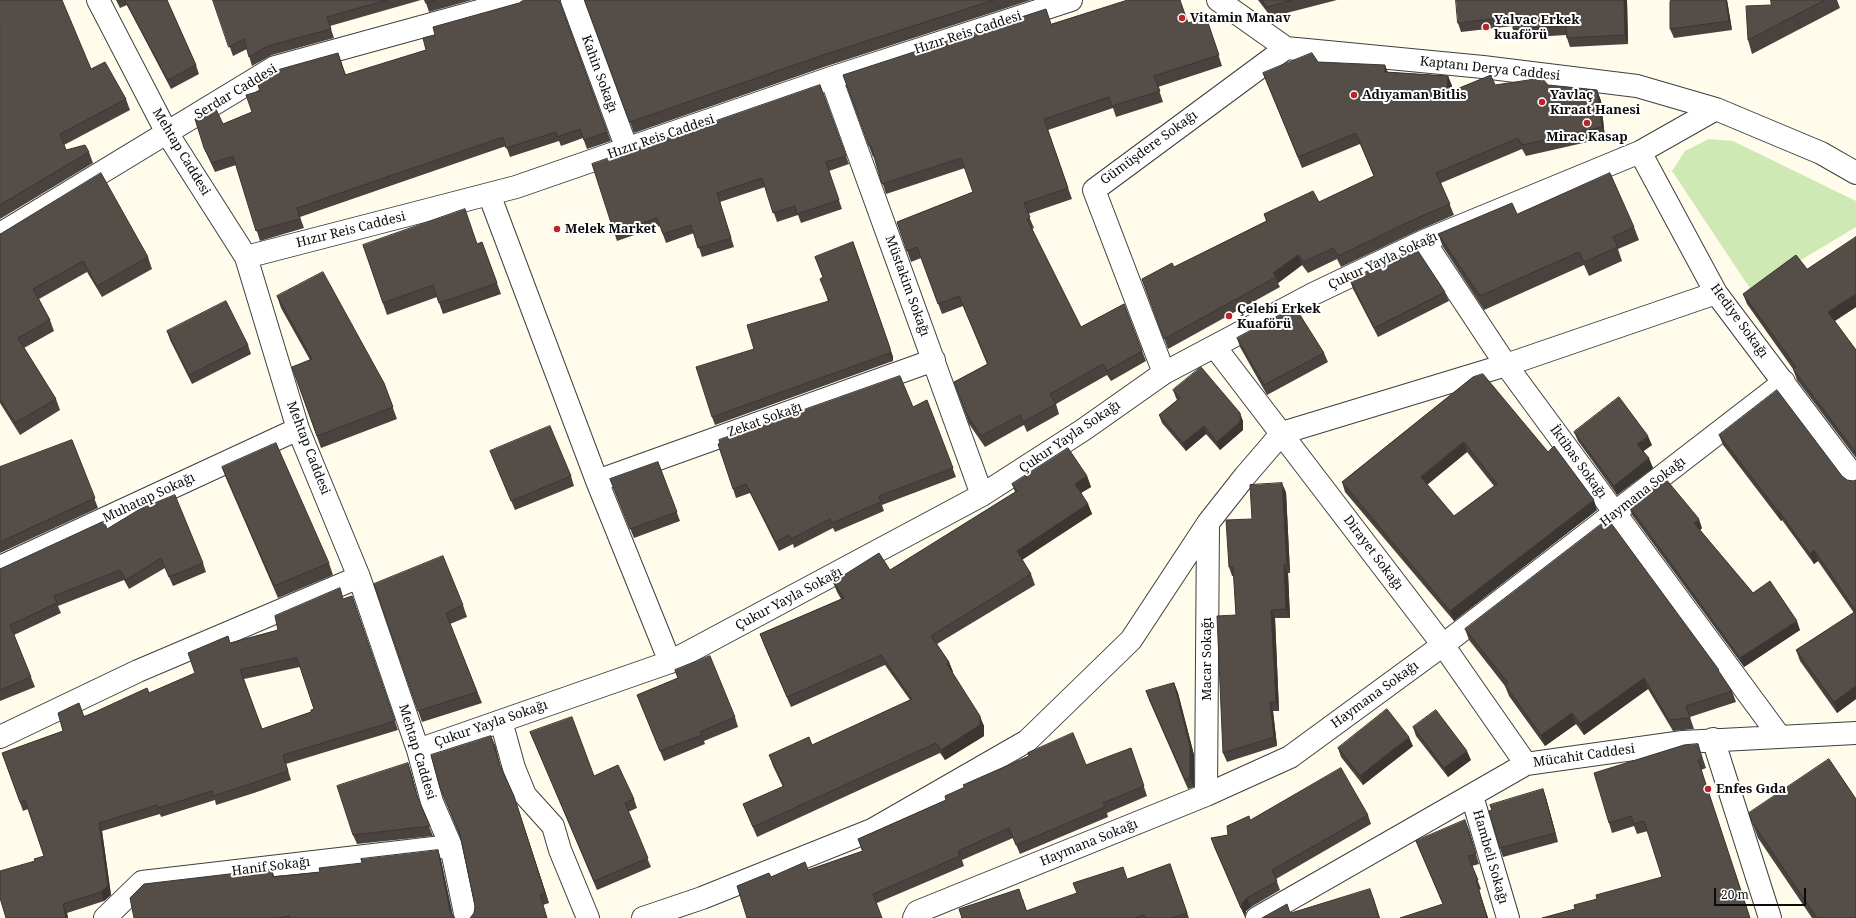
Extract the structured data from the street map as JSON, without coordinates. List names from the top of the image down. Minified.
{"streets":{"street":["Hızır Reis Caddesi","Kaptanı Derya Caddesi","Kahin Sokağı","Serdar Caddesi","Gümüşdere Sokağı","Mehtap Caddesi","Çukur Yayla Sokağı","Müstakim Sokağı","Hediye Sokağı","Zekat Sokağı","İktibas Sokağı","Haymana Sokağı","Muhatap Sokağı","Dirayet Sokağı","Macar Sokağı","Mücahit Caddesi","Hambeli Sokağı","Hanif Sokağı"]},"crossings":[["Hızır Reis Caddesi","Kahin Sokağı"],["Hızır Reis Caddesi","Mehtap Caddesi"],["Hızır Reis Caddesi","Müstakim Sokağı"],["Kaptanı Derya Caddesi","Gümüşdere Sokağı"],["Kaptanı Derya Caddesi","Çukur Yayla Sokağı"],["Serdar Caddesi","Mehtap Caddesi"],["Gümüşdere Sokağı","Çukur Yayla Sokağı"],["Mehtap Caddesi","Çukur Yayla Sokağı"],["Mehtap Caddesi","Muhatap Sokağı"],["Mehtap Caddesi","Hanif Sokağı"],["Çukur Yayla Sokağı","Müstakim Sokağı"],["Çukur Yayla Sokağı","Hediye Sokağı"],["Çukur Yayla Sokağı","İktibas Sokağı"],["Çukur Yayla Sokağı","Dirayet Sokağı"],["Müstakim Sokağı","Zekat Sokağı"],["Hediye Sokağı","Haymana Sokağı"],["İktibas Sokağı","Haymana Sokağı"],["İktibas Sokağı","Mücahit Caddesi"],["Haymana Sokağı","Dirayet Sokağı"],["Haymana Sokağı","Macar Sokağı"],["Dirayet Sokağı","Mücahit Caddesi"],["Mücahit Caddesi","Hambeli Sokağı"]],"places":["Vitamin Manav","Yalvac Erkek kuaförü","Adıyaman Bitlis","Yavlaç Kıraat Hanesi","Mirac Kasap","Melek Market","Çelebi Erkek Kuaförü","Enfes Gıda"],"scale_bar":"20 m"}
